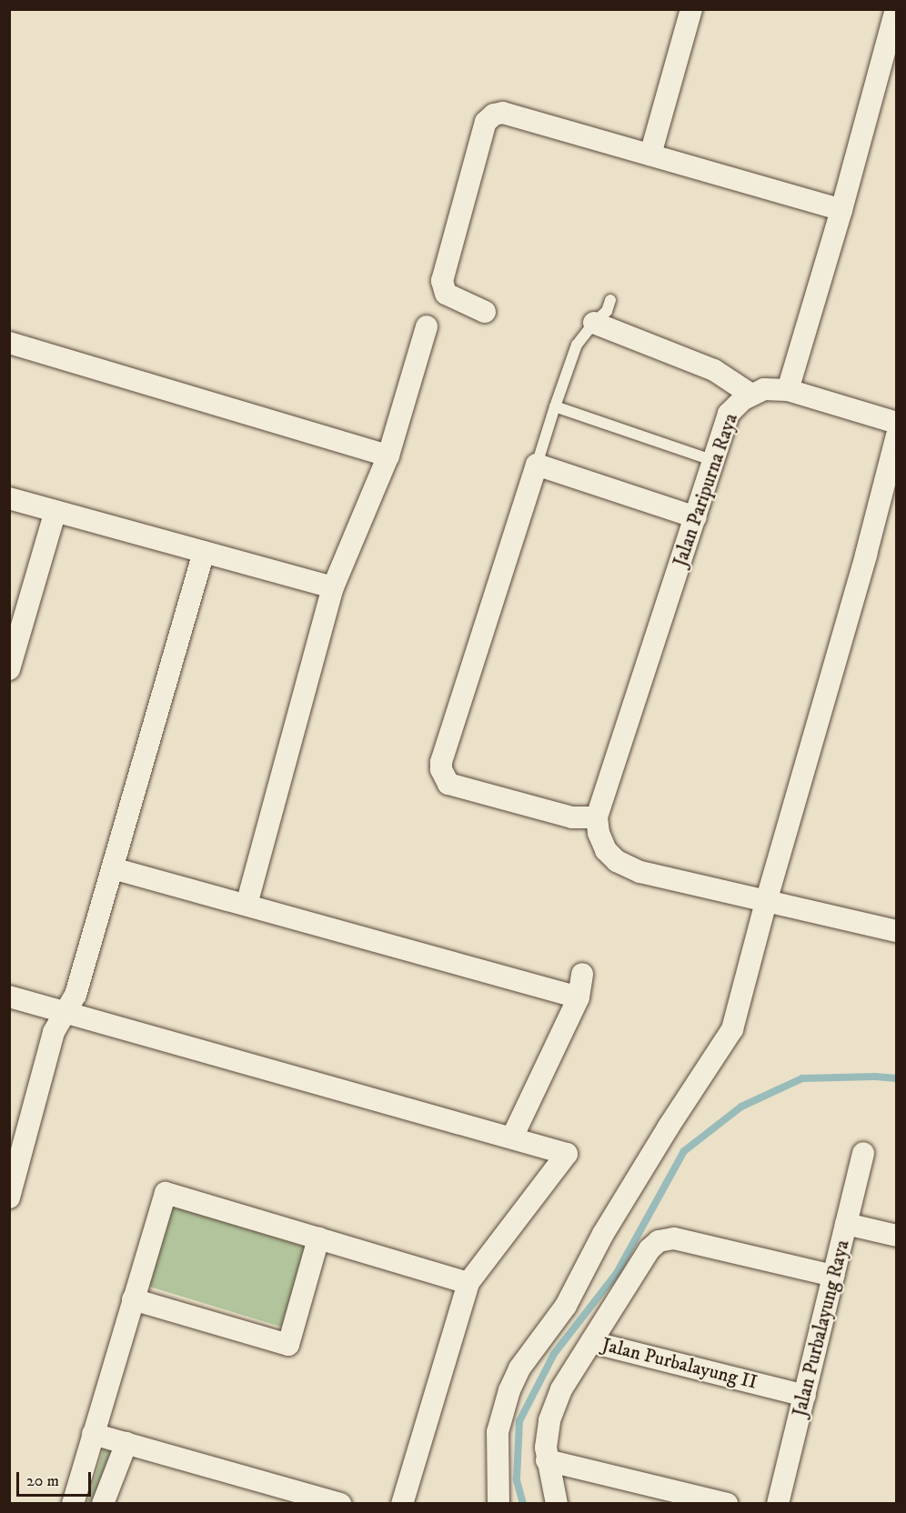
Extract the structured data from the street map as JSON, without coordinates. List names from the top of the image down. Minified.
{"streets":{"street":["Jalan Paripurna Raya","Jalan Purbalayung Raya","Jalan Purbalayung II"]},"crossings":[["Jalan Purbalayung Raya","Jalan Purbalayung II"]],"scale_bar":"20 m"}
